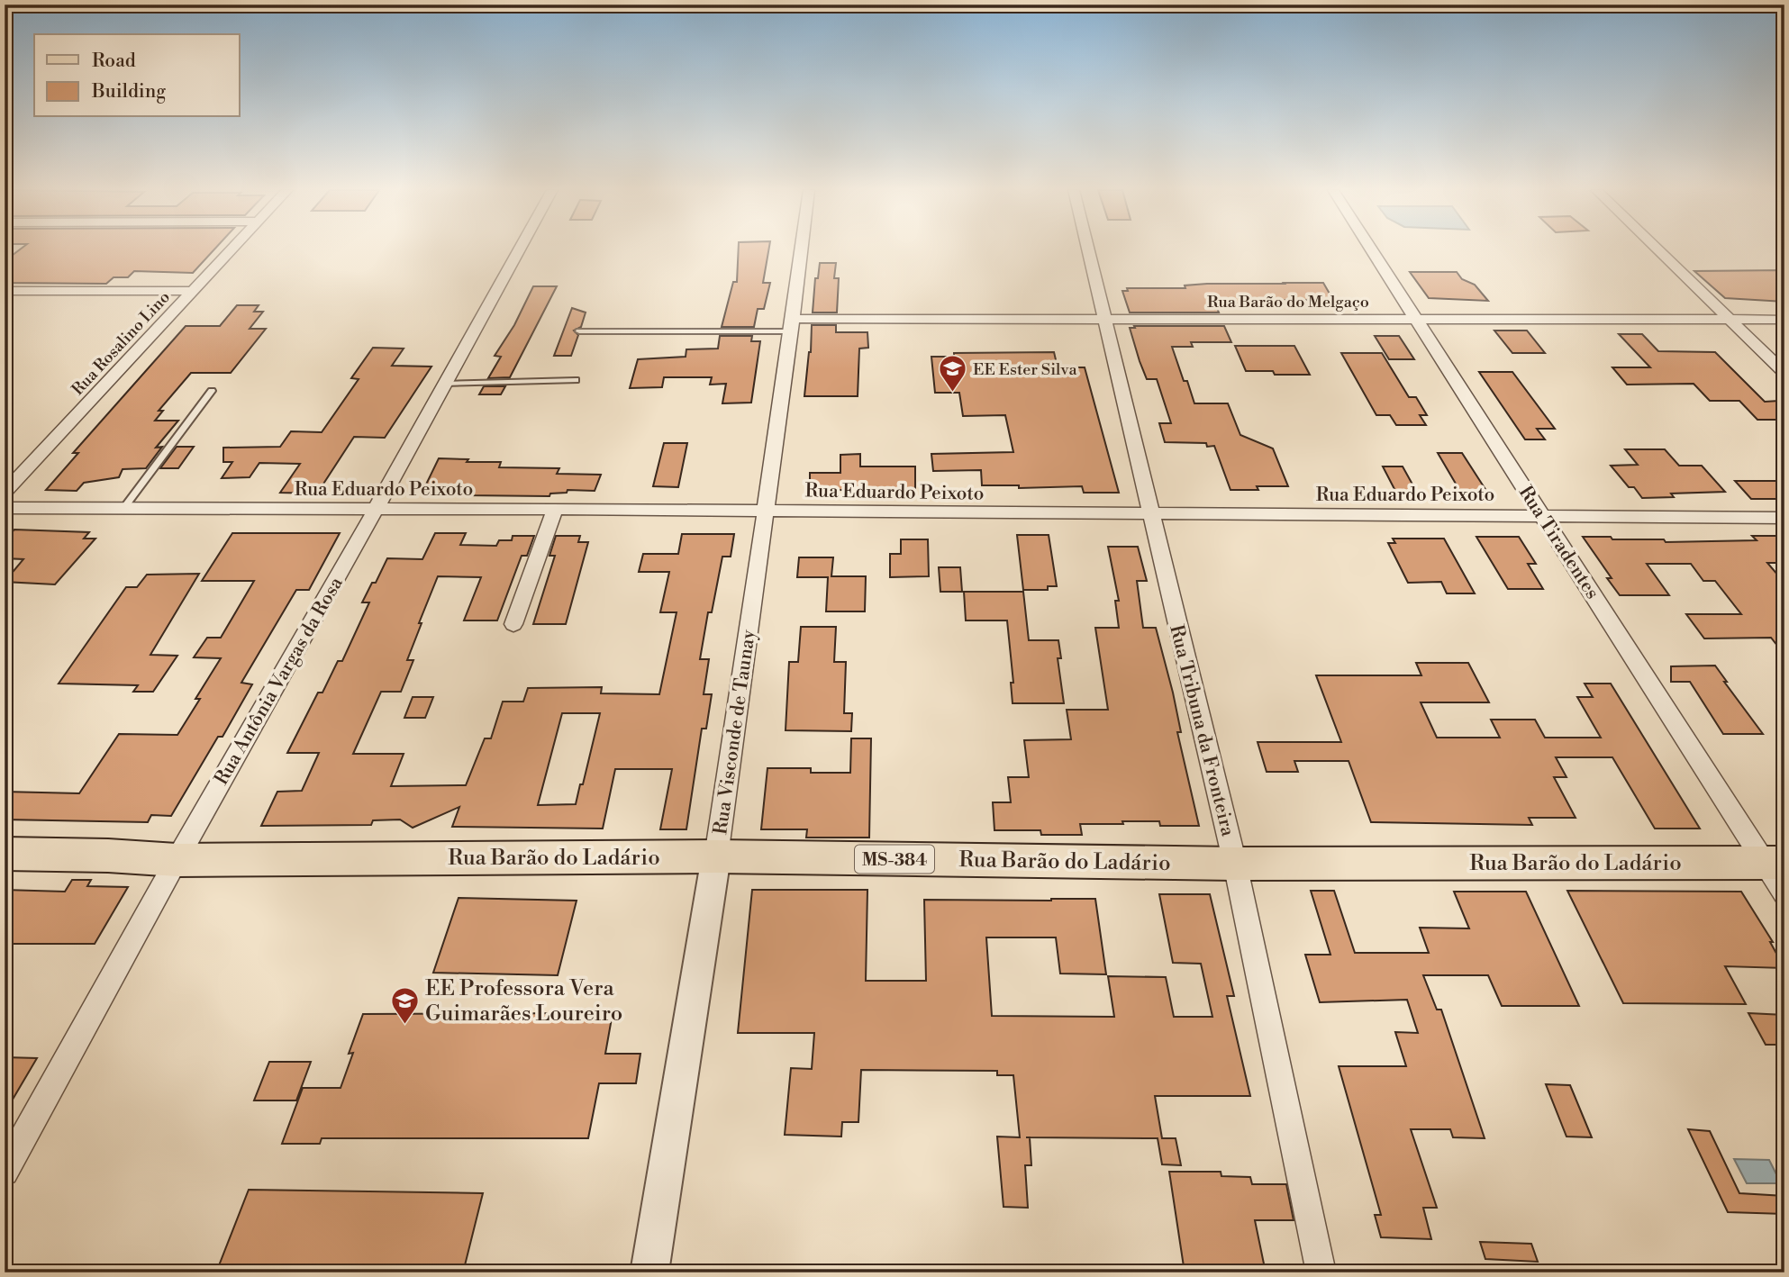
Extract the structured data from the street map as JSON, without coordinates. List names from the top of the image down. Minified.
{"streets":{"main road":["Rua Barão do Ladário","MS-384"],"street":["Rua Barão do Melgaço","Rua Rosalino Lino","Rua Eduardo Peixoto","Rua Tiradentes","Rua Antônia Vargas da Rosa","Rua Tribuna da Fronteira","Rua Visconde de Taunay"]},"crossings":[["Rua Barão do Melgaço","Rua Tiradentes"],["Rua Barão do Melgaço","Rua Tribuna da Fronteira"],["Rua Barão do Melgaço","Rua Visconde de Taunay"],["Rua Eduardo Peixoto","Rua Tiradentes"],["Rua Eduardo Peixoto","Rua Antônia Vargas da Rosa"],["Rua Eduardo Peixoto","Rua Tribuna da Fronteira"],["Rua Eduardo Peixoto","Rua Visconde de Taunay"],["Rua Tiradentes","Rua Barão do Ladário"],["Rua Antônia Vargas da Rosa","Rua Barão do Ladário"],["Rua Tribuna da Fronteira","Rua Barão do Ladário"],["Rua Visconde de Taunay","Rua Barão do Ladário"]],"places":{"school or university":["EE Ester Silva","EE Professora Vera Guimarães Loureiro"]},"legend":["Road","Building"]}
